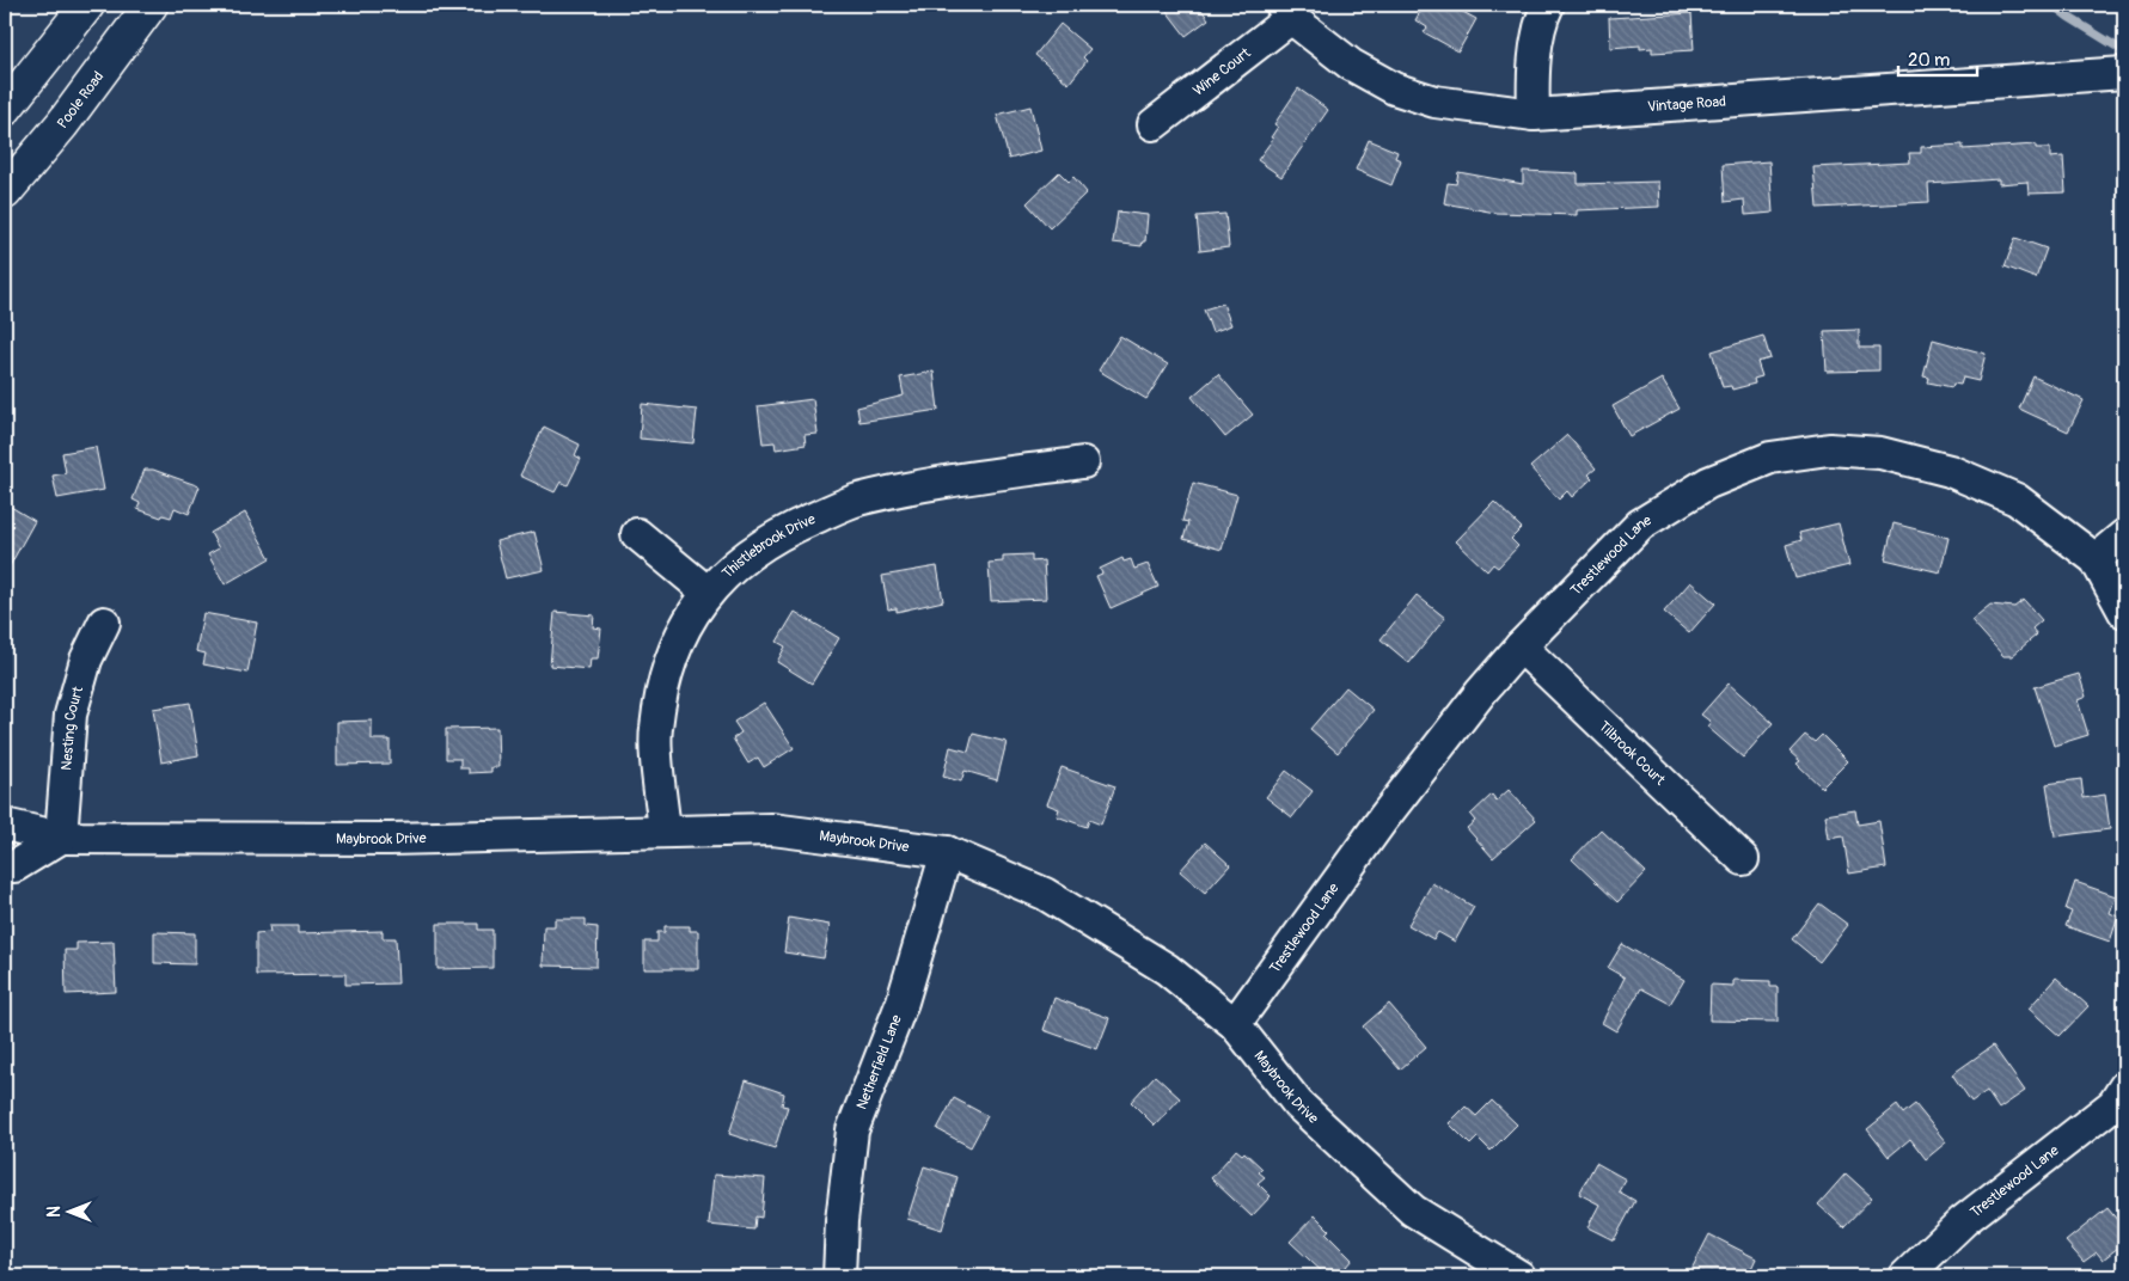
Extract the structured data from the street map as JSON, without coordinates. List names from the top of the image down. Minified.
{"streets":{"main road":["Poole Road"],"street":["Wine Court","Vintage Road","Thistlebrook Drive","Trestlewood Lane","Nesting Court","Tilbrook Court","Maybrook Drive","Netherfield Lane"]},"crossings":[["Wine Court","Vintage Road"],["Thistlebrook Drive","Maybrook Drive"],["Trestlewood Lane","Tilbrook Court"],["Trestlewood Lane","Maybrook Drive"],["Nesting Court","Maybrook Drive"],["Maybrook Drive","Netherfield Lane"]],"scale_bar":"20 m","north":"left"}
